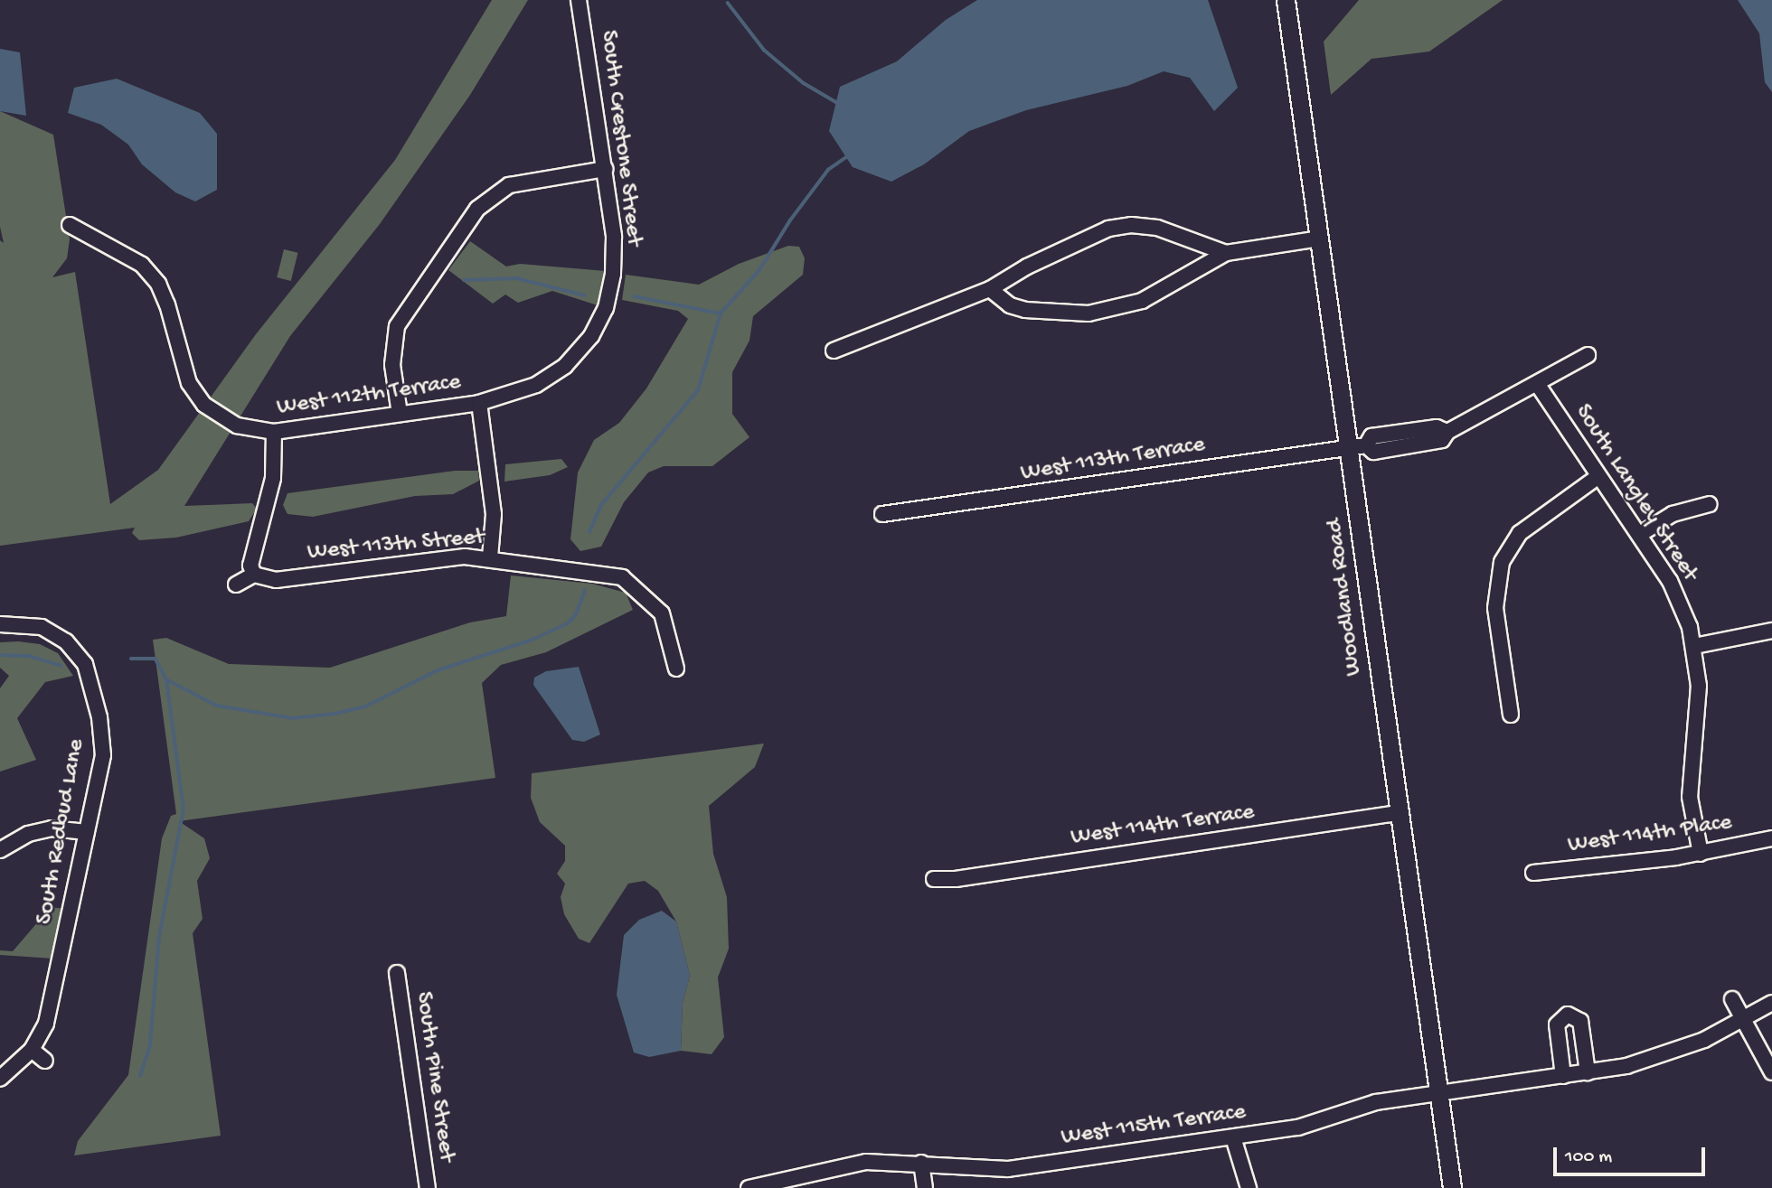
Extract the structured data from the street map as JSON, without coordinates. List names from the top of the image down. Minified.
{"streets":{"main road":["Woodland Road"],"street":["South Crestone Street","West 112th Terrace","West 113th Terrace","South Langley Street","West 113th Street","West 114th Terrace","South Redbud Lane","West 114th Place","South Pine Street","West 115th Terrace"]},"crossings":[["South Crestone Street","West 112th Terrace"],["West 113th Terrace","South Langley Street"],["West 113th Terrace","Woodland Road"],["South Langley Street","West 114th Place"],["Woodland Road","West 114th Terrace"],["Woodland Road","West 115th Terrace"]],"scale_bar":"100 m"}
